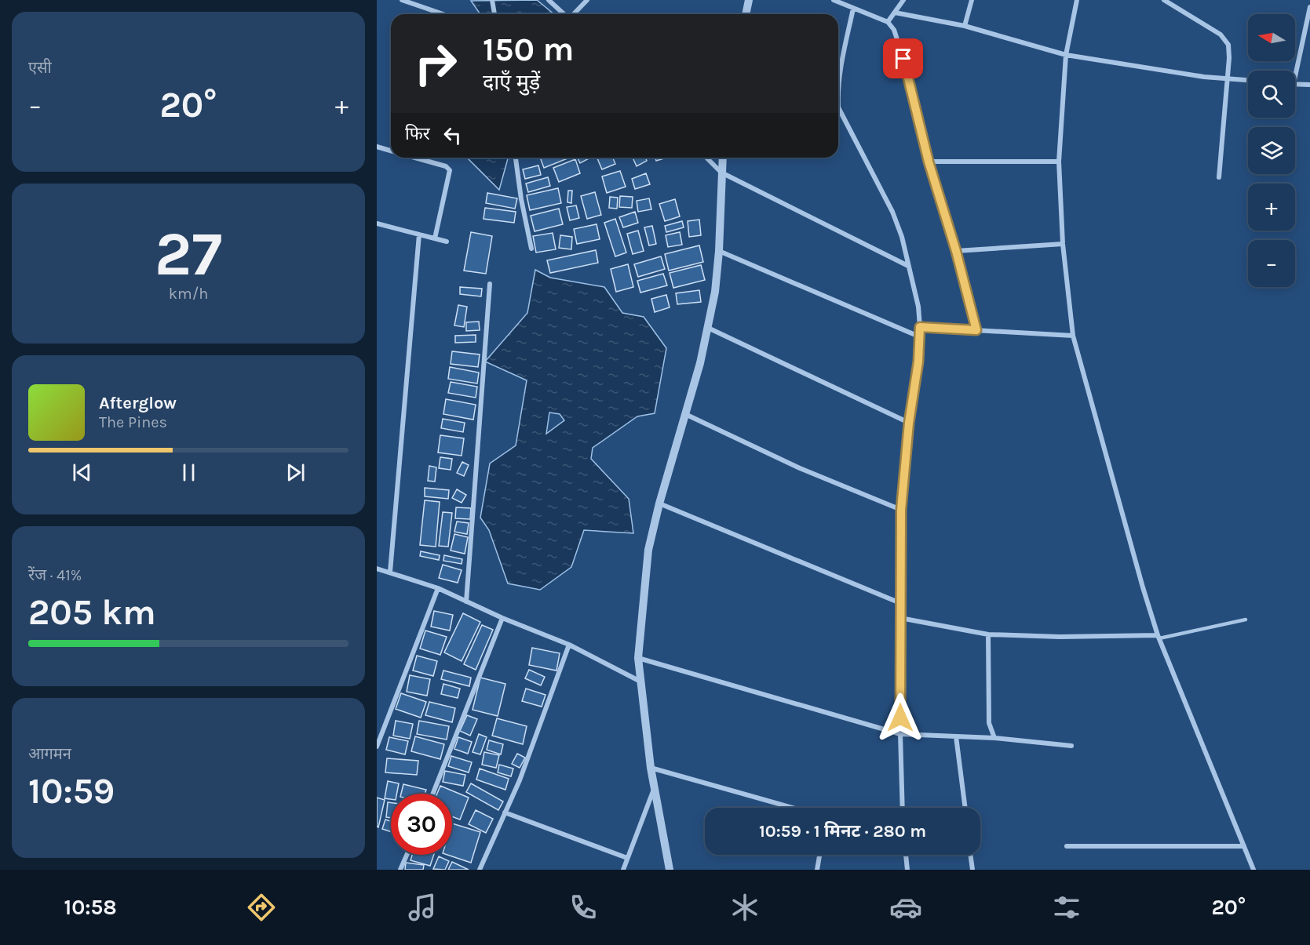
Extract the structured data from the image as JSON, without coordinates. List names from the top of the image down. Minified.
{"north":"left","page":{"tile":["एसी",["27","km/h"],["रेंज · 41%","205 km"],["आगमन","10:59"]],"map_buttons":["+","−"],"turn":["150 m","दाएँ मुड़ें"],"heat":["−","20°","+"],"then":"फिर","song":["Afterglow","The Pines"],"limit":"30","trip":"10:59 · 1 मिनट · 280 m","tabs":["10:58","20°"]}}
